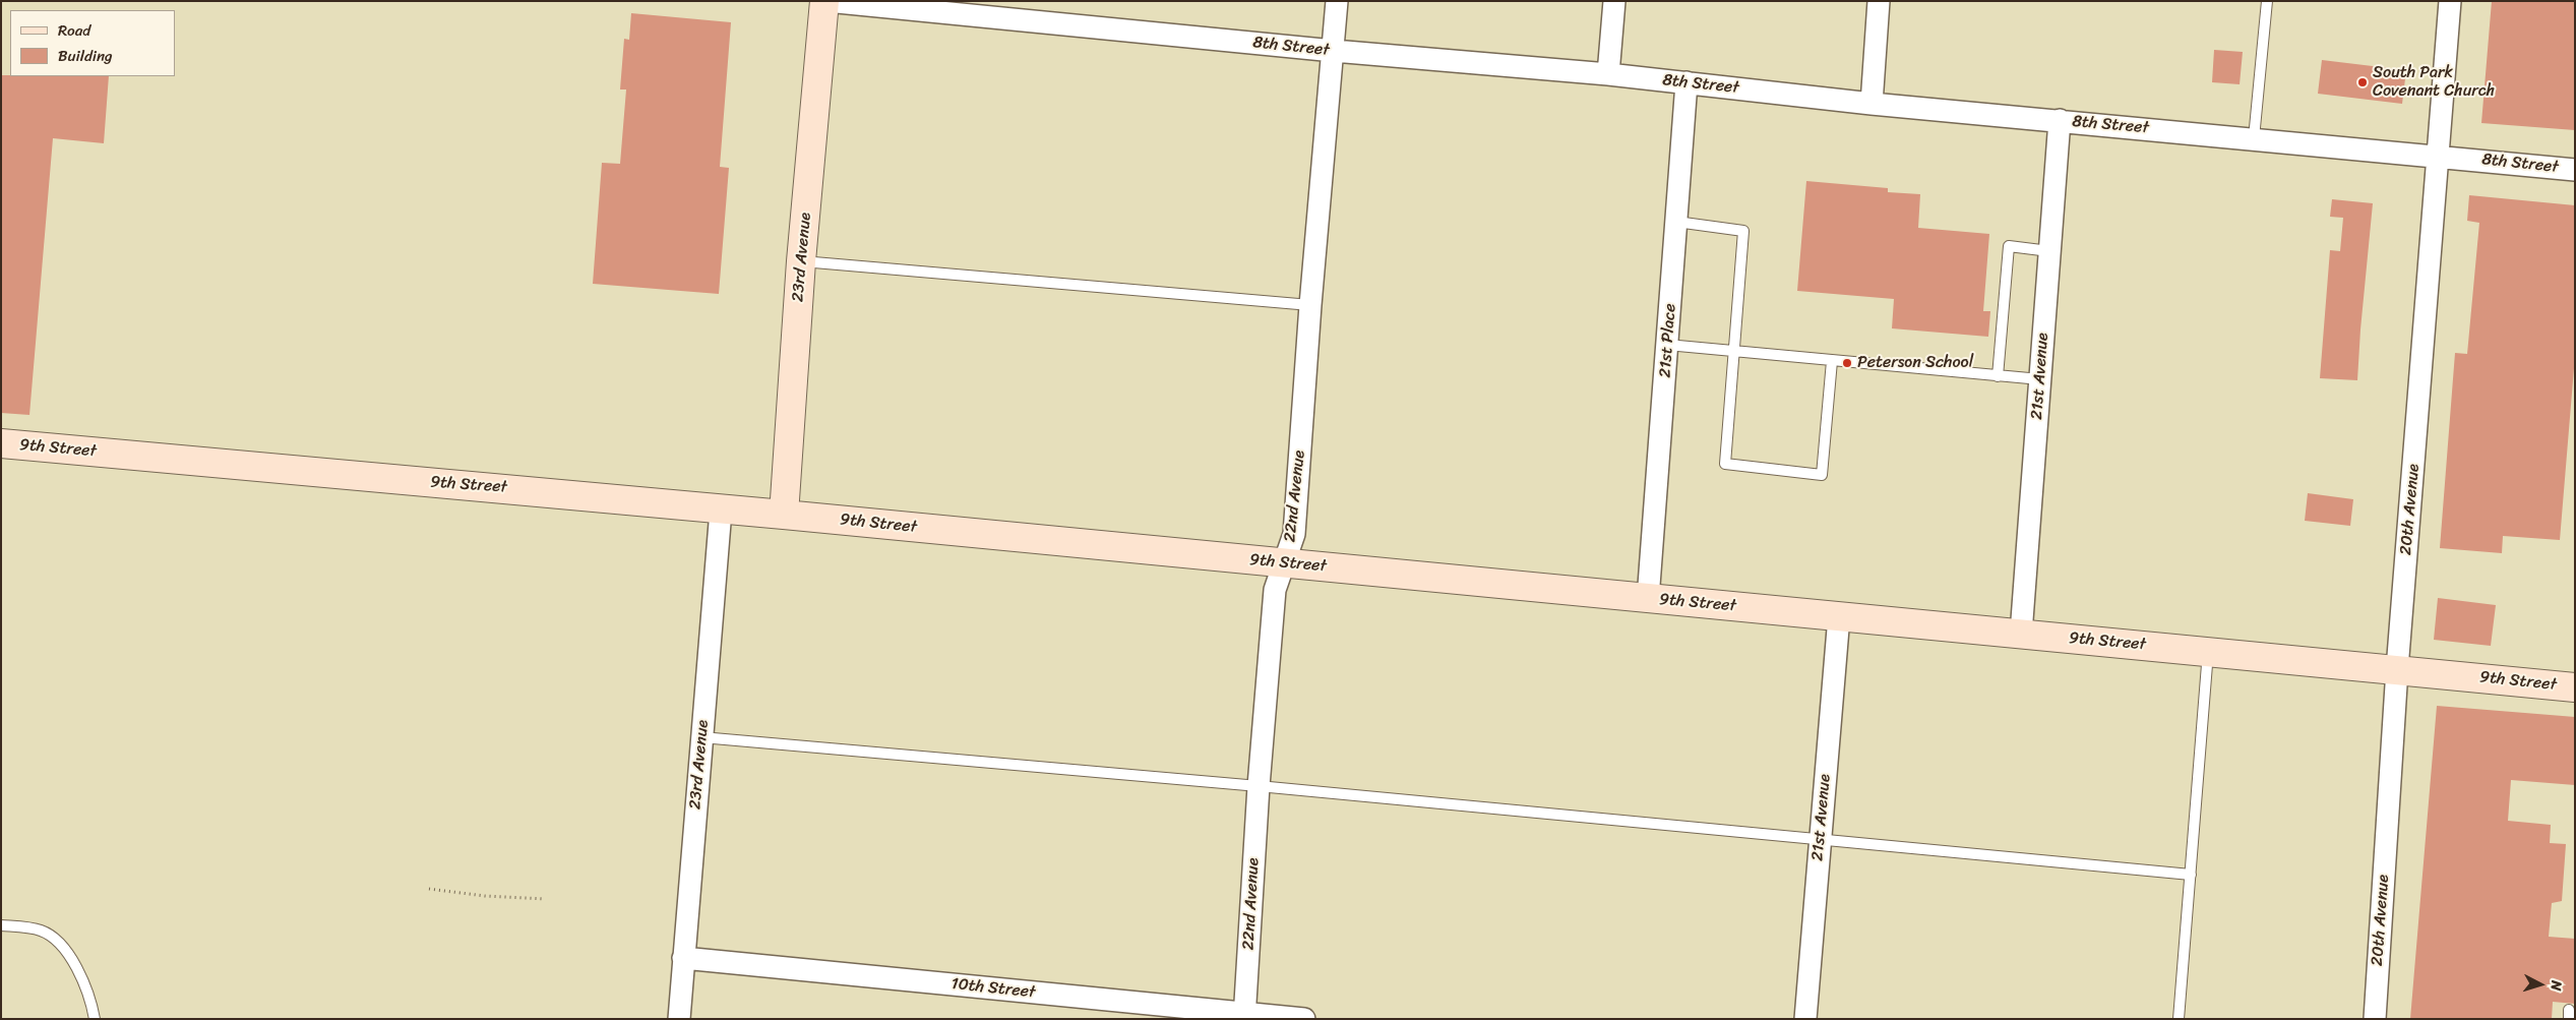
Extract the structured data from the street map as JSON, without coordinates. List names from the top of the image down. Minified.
{"streets":{"street":["8th Street","23rd Avenue","21st Place","21st Avenue","9th Street","22nd Avenue","20th Avenue","10th Street"]},"crossings":[["8th Street","23rd Avenue"],["8th Street","21st Place"],["8th Street","21st Avenue"],["8th Street","22nd Avenue"],["8th Street","20th Avenue"],["23rd Avenue","9th Street"],["23rd Avenue","10th Street"],["21st Place","9th Street"],["21st Avenue","9th Street"],["9th Street","22nd Avenue"],["9th Street","20th Avenue"],["22nd Avenue","10th Street"]],"places":["South Park Covenant Church","Peterson School"],"legend":["Road","Building"],"north":"right"}
